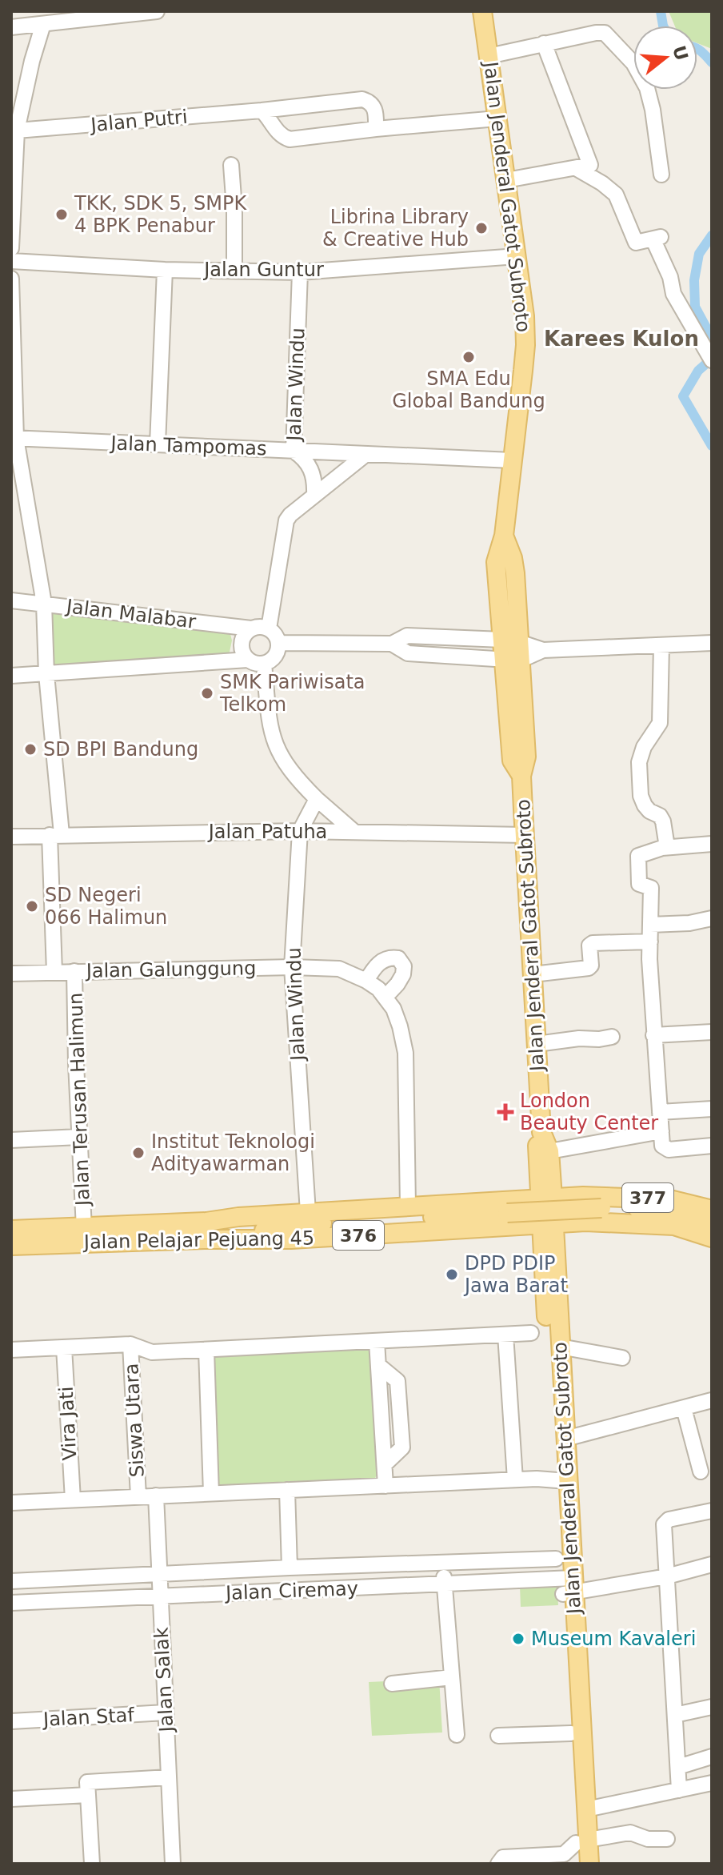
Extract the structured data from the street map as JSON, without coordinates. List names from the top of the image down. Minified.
{"streets":{"main road":["Jalan Jenderal Gatot Subroto","377","376","Jalan Pelajar Pejuang 45"],"street":["Jalan Putri","Jalan Guntur","Jalan Windu","Jalan Tampomas","Jalan Malabar","Jalan Patuha","Jalan Galunggung","Jalan Terusan Halimun","Siswa Utara","Vira Jati","Jalan Ciremay","Jalan Salak","Jalan Staf"]},"crossings":[["Jalan Jenderal Gatot Subroto","Jalan Guntur"],["Jalan Jenderal Gatot Subroto","Jalan Tampomas"],["Jalan Jenderal Gatot Subroto","Jalan Patuha"],["Jalan Jenderal Gatot Subroto","377"],["Jalan Jenderal Gatot Subroto","Jalan Pelajar Pejuang 45"],["Jalan Jenderal Gatot Subroto","Jalan Ciremay"],["Jalan Guntur","Jalan Windu"],["Jalan Windu","Jalan Tampomas"],["Jalan Windu","Jalan Patuha"],["Jalan Windu","Jalan Galunggung"],["Jalan Windu","376"],["Jalan Windu","Jalan Pelajar Pejuang 45"],["Jalan Galunggung","Jalan Terusan Halimun"],["Jalan Galunggung","Jalan Pelajar Pejuang 45"],["Jalan Terusan Halimun","Jalan Pelajar Pejuang 45"],["377","376"],["377","Jalan Pelajar Pejuang 45"],["376","Jalan Pelajar Pejuang 45"],["Jalan Ciremay","Jalan Salak"],["Jalan Salak","Jalan Staf"]],"districts":["Karees Kulon"],"places":{"other":["TKK, SDK 5, SMPK 4 BPK Penabur","Librina Library & Creative Hub","SMA Edu Global Bandung","SMK Pariwisata Telkom","SD BPI Bandung","SD Negeri 066 Halimun","Institut Teknologi Adityawarman","DPD PDIP Jawa Barat","Museum Kavaleri"],"health":["London Beauty Center"]},"north":"right"}
